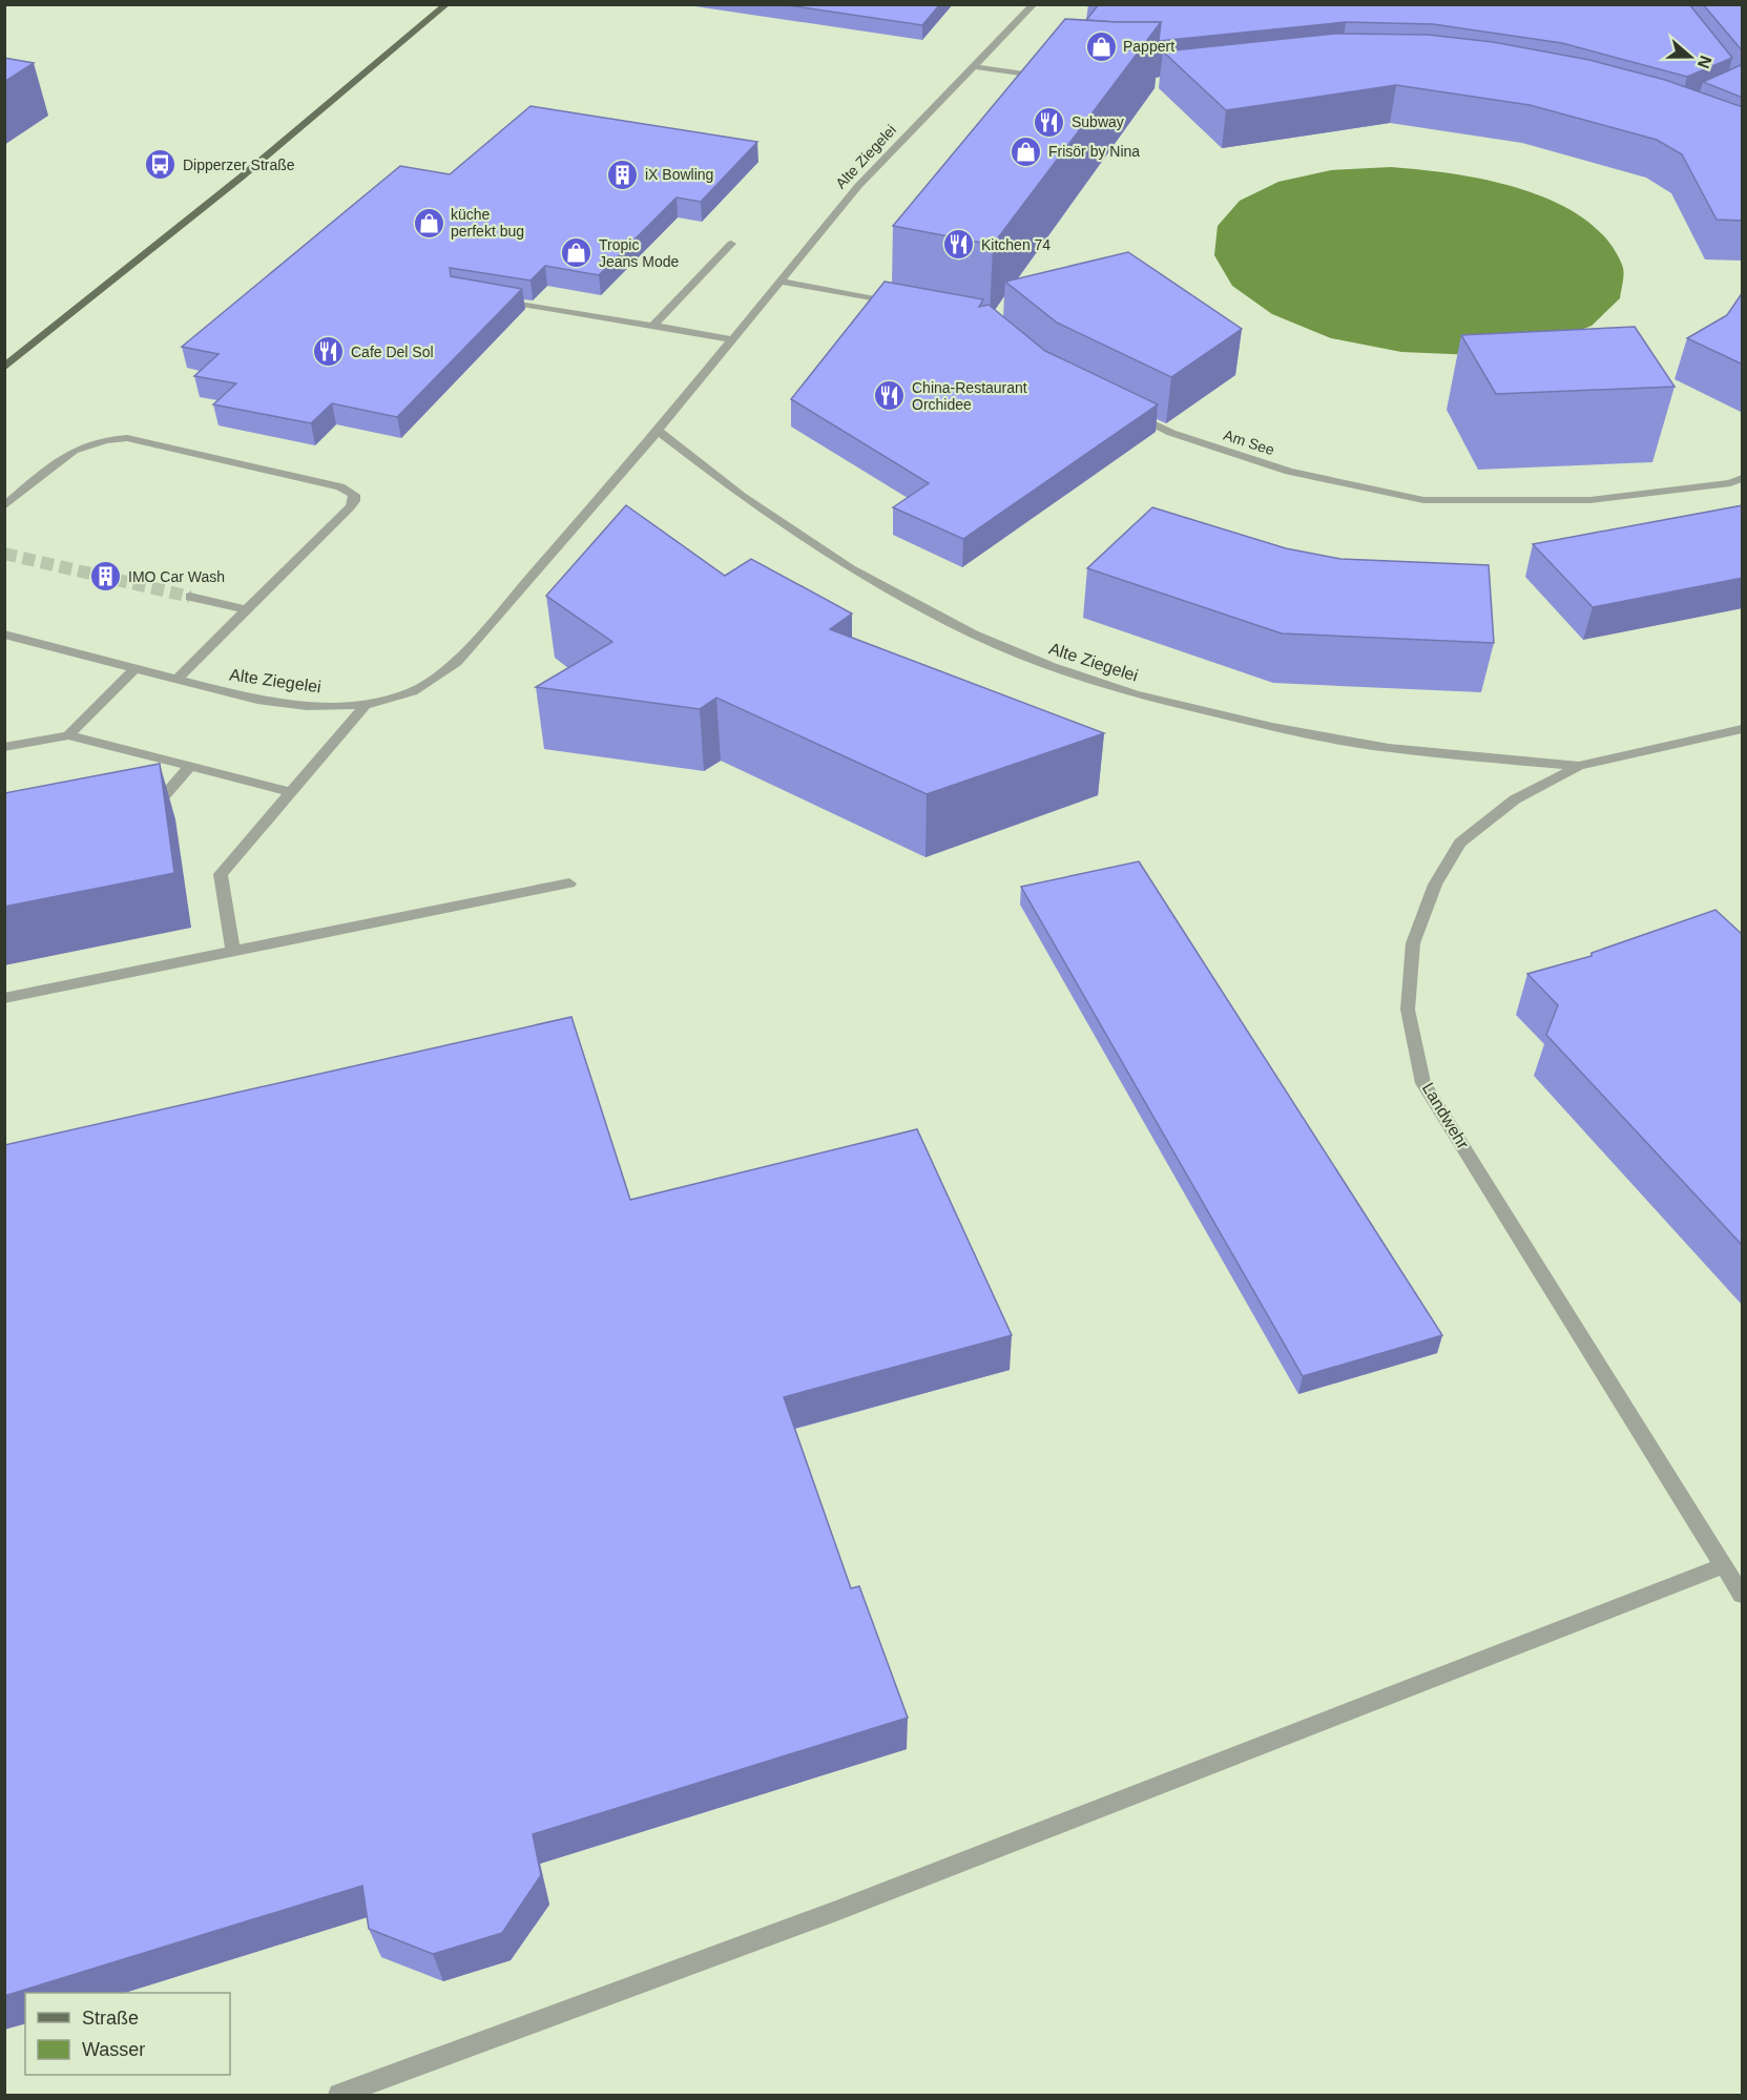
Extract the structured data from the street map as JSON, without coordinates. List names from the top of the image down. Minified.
{"streets":{"street":["Alte Ziegelei","Am See","Landwehr"]},"crossings":[["Alte Ziegelei","Landwehr"]],"places":{"shop":["Pappert","Frisör by Nina","küche perfekt bug","Tropic Jeans Mode"],"restaurant":["Subway","Kitchen 74","Cafe Del Sol","China-Restaurant Orchidee"],"bus stop":["Dipperzer Straße"],"building":["iX Bowling","IMO Car Wash"]},"legend":["Straße","Wasser"],"north":"right"}
